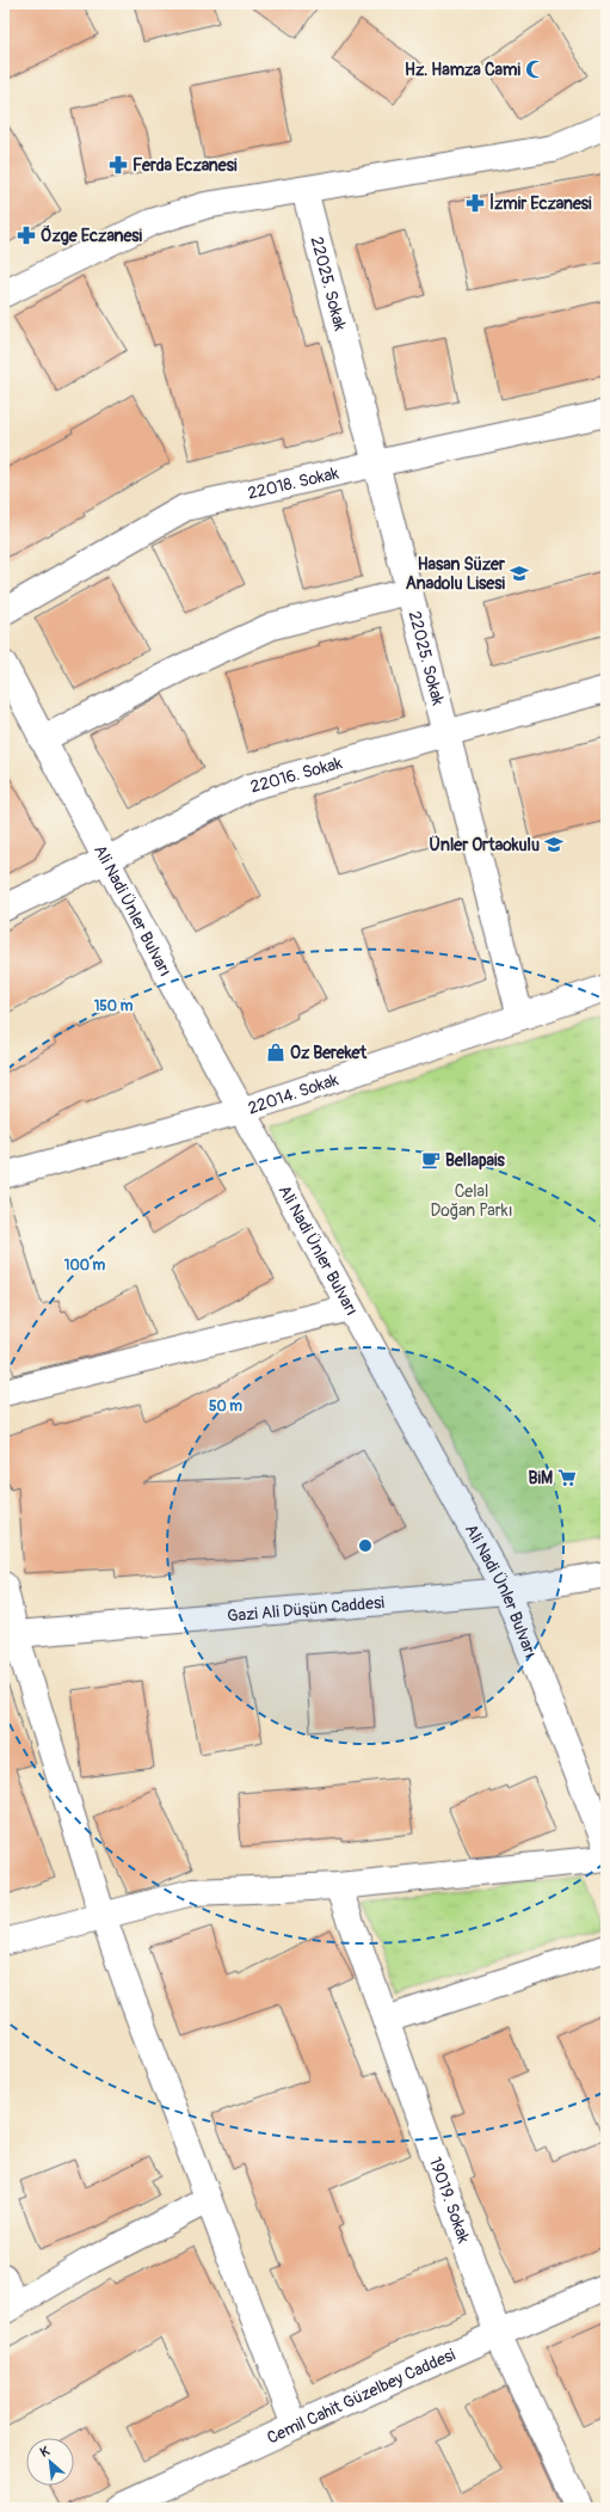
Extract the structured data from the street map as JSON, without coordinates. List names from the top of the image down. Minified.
{"streets":{"street":["22025. Sokak","22018. Sokak","22016. Sokak","Ali Nadi Ünler Bulvarı","22014. Sokak","Gazi Ali Düşün Caddesi","19019. Sokak","Cemil Cahit Güzelbey Caddesi"]},"crossings":[["22025. Sokak","22018. Sokak"],["22025. Sokak","22016. Sokak"],["22025. Sokak","22014. Sokak"],["22016. Sokak","Ali Nadi Ünler Bulvarı"],["Ali Nadi Ünler Bulvarı","22014. Sokak"],["Ali Nadi Ünler Bulvarı","Gazi Ali Düşün Caddesi"],["19019. Sokak","Cemil Cahit Güzelbey Caddesi"]],"parks":["Celal Doğan Parkı"],"places":{"mosque":["Hz. Hamza Cami"],"pharmacy":["Ferda Eczanesi","İzmir Eczanesi","Özge Eczanesi"],"school or university":["Hasan Süzer Anadolu Lisesi","Ünler Ortaokulu"],"shop":["Oz Bereket"],"cafe":["Bellapais"],"supermarket":["BiM"]},"north":"top left","rings":["150 m","100 m","50 m"]}
